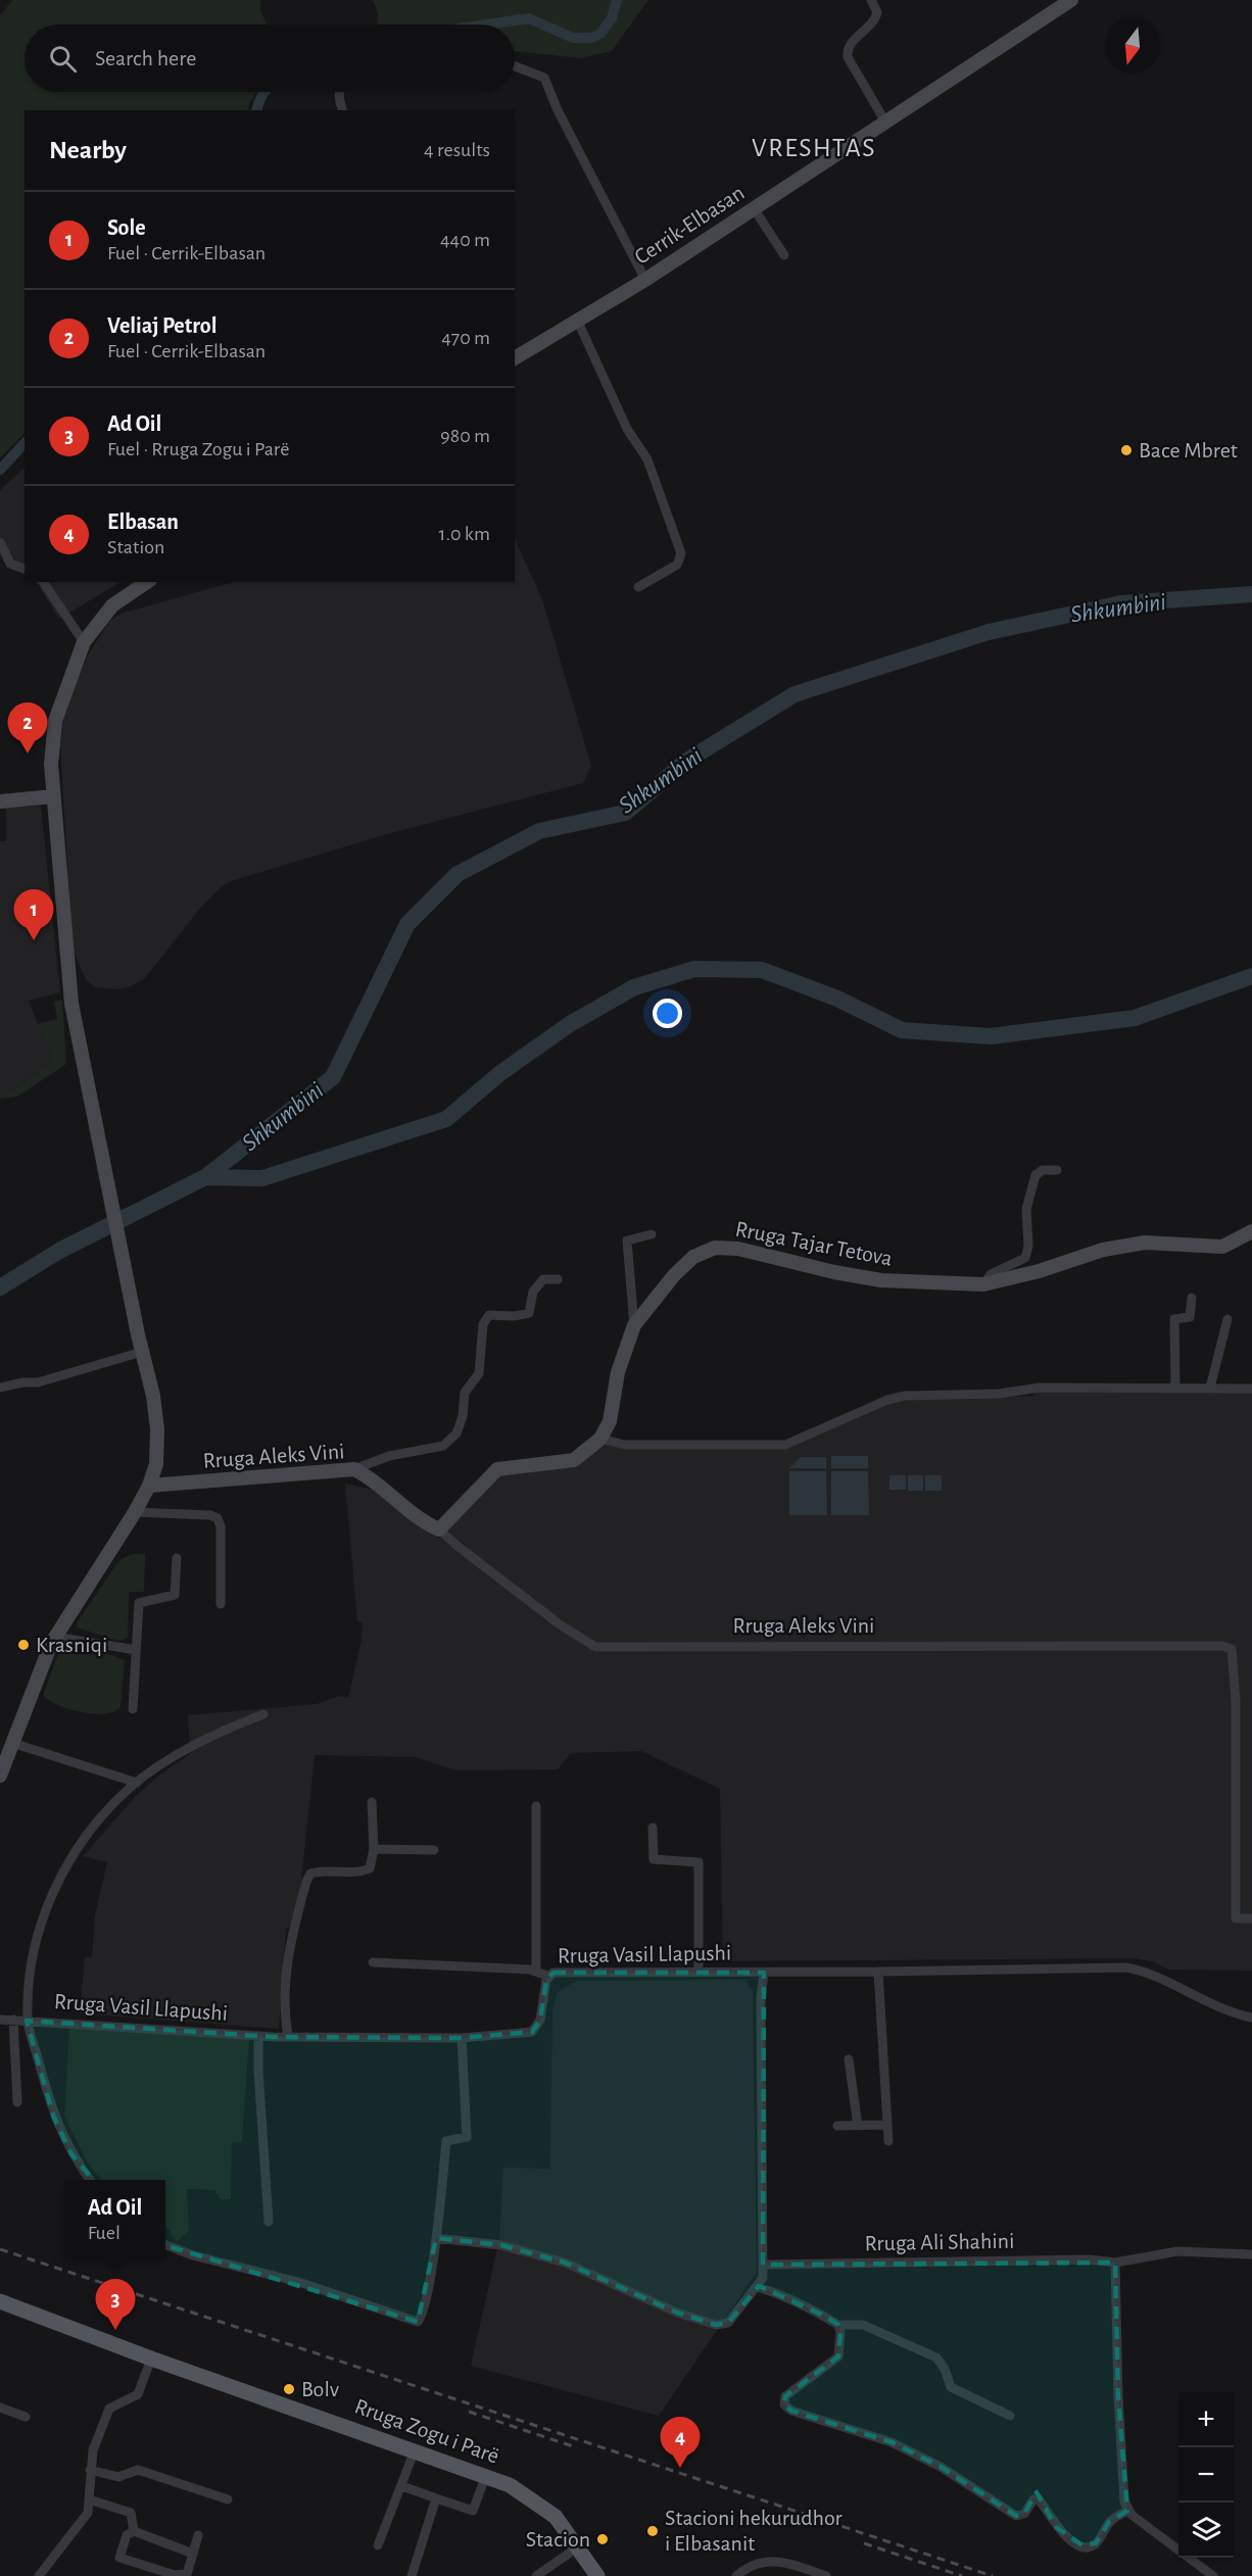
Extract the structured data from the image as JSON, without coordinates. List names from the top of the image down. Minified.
{"streets":{"main road":["Cerrik-Elbasan","Rruga Tajar Tetova","Rruga Aleks Vini","Rruga Zogu i Parë"],"street":["Rruga Vasil Llapushi","Rruga Ali Shahini"]},"districts":["VRESHTAS"],"water":["Shkumbini"],"places":["Bace Mbret","Krasniqi","Bolv","Stacioni hekurudhor i Elbasanit","Stacion"],"north":"bottom","page":{"search":"Search here","heading":["Nearby","4 results"],"list":[{"mark":"1","name":"Sole","note":"Fuel · Cerrik-Elbasan","value":"440 m"},{"mark":"2","name":"Veliaj Petrol","note":"Fuel · Cerrik-Elbasan","value":"470 m"},{"mark":"3","name":"Ad Oil","note":"Fuel · Rruga Zogu i Parë","value":"980 m"},{"mark":"4","name":"Elbasan","note":"Station","value":"1.0 km"}],"pins":["2","1","3","4"],"popup":["Ad Oil","Fuel"],"map_buttons":["+","−"]}}
